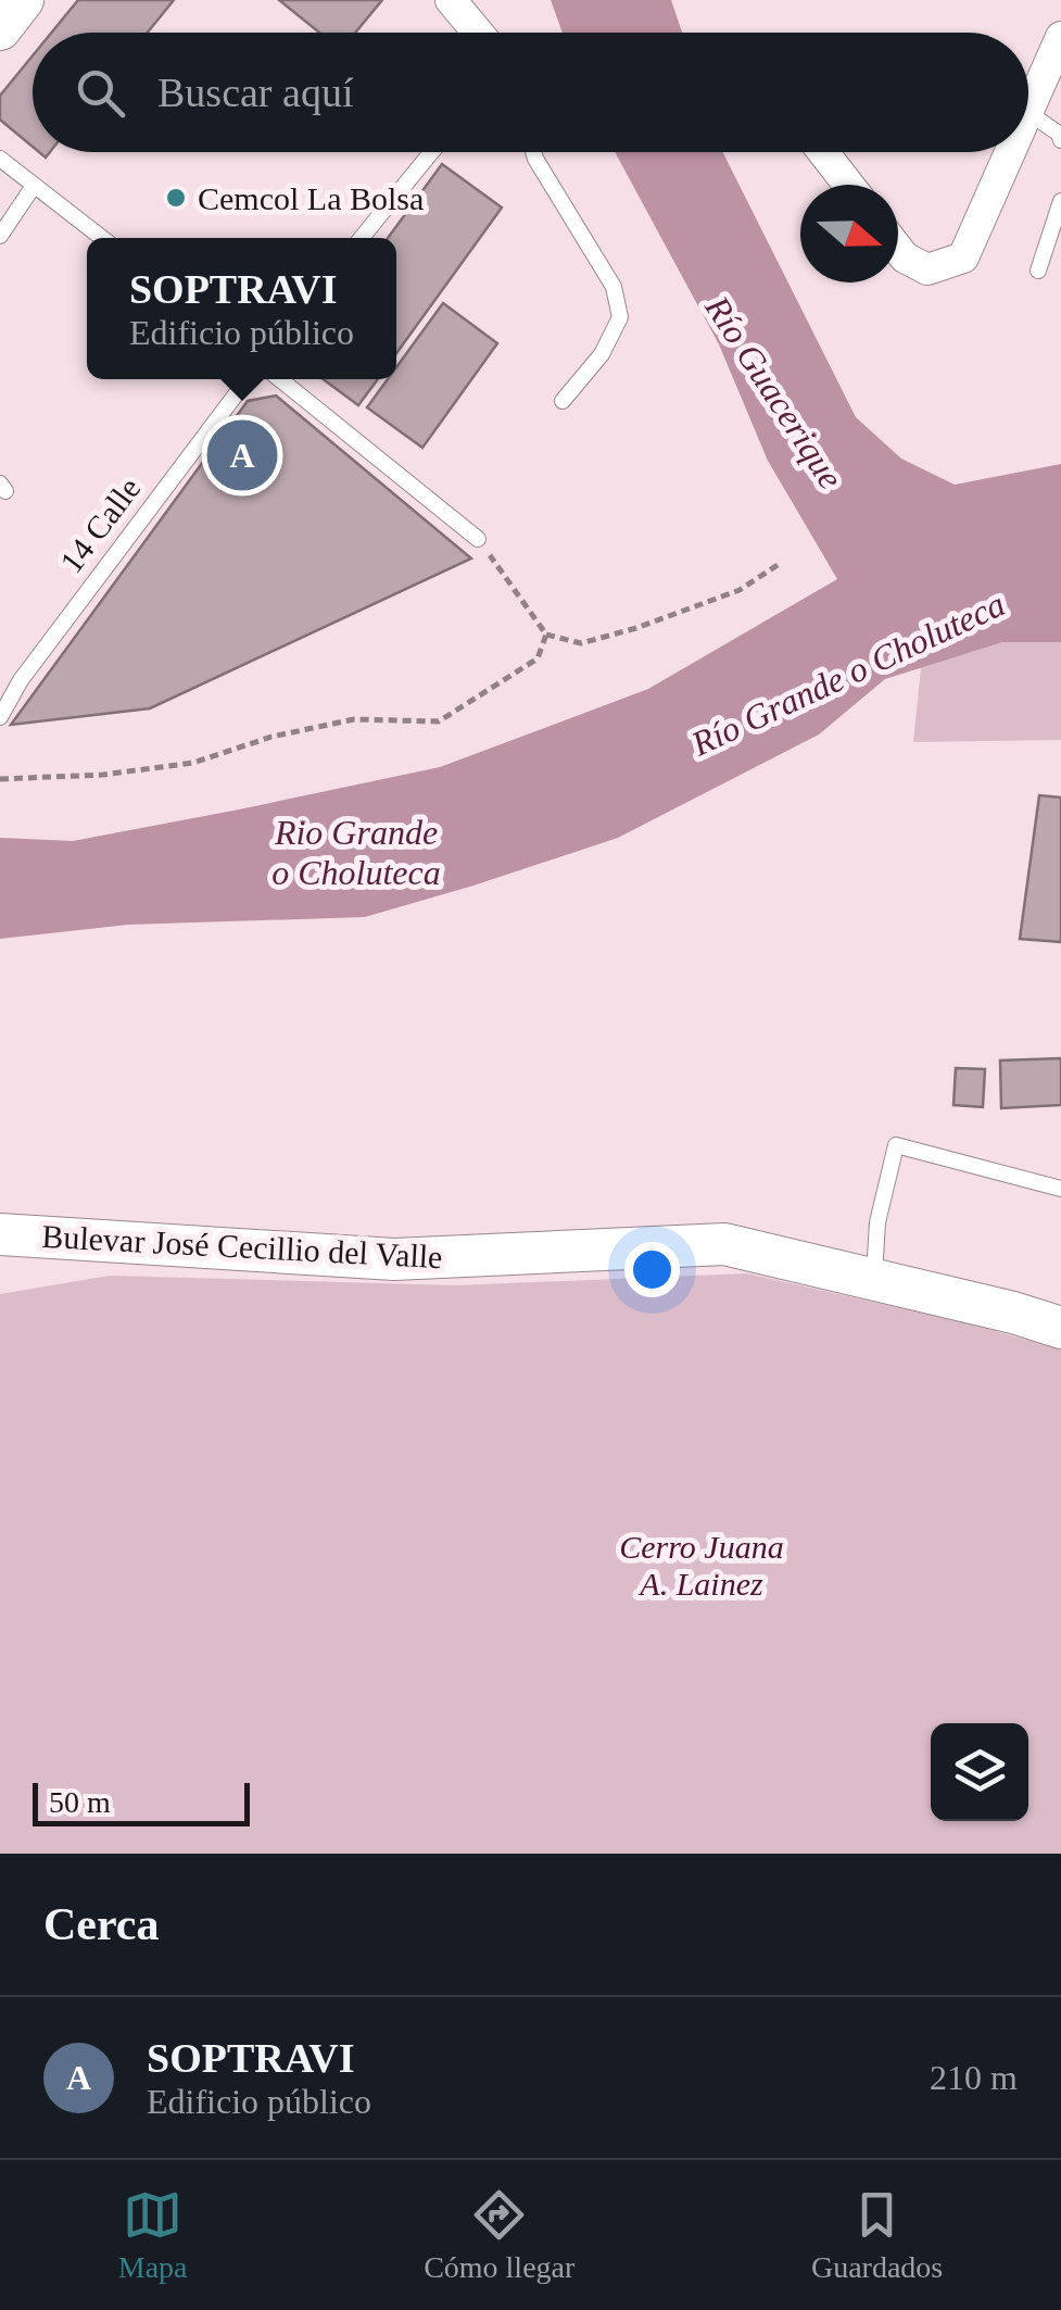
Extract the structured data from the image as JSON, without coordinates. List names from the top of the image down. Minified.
{"streets":{"main road":["Bulevar José Cecillio del Valle"],"lane":["14 Calle"]},"water":["Río Guacerique","Río Grande o Choluteca","Rio Grande o Choluteca"],"parks":["Cerro Juana A. Lainez"],"places":["Cemcol La Bolsa"],"scale_bar":"50 m","north":"right","page":{"search":"Buscar aquí","popup":["SOPTRAVI","Edificio público"],"pins":"A","scale":"50 m","heading":"Cerca","list":[{"mark":"A","name":"SOPTRAVI","note":"Edificio público","value":"210 m"}],"nav":["Mapa","Cómo llegar","Guardados"]}}
